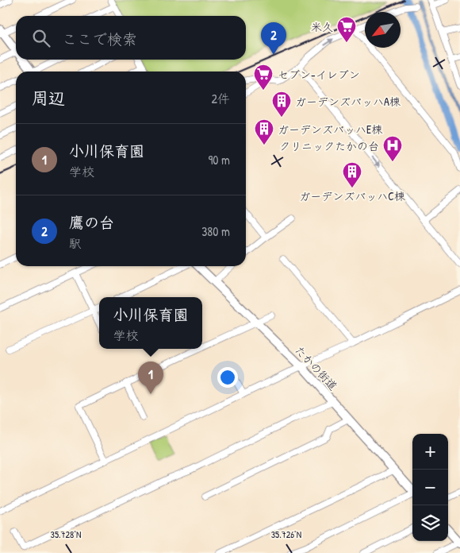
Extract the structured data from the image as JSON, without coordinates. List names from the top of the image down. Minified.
{"streets":{"street":["たかの街道"]},"places":{"supermarket":["米久","セブン-イレブン"],"building":["ガーデンズバッハA棟","ガーデンズバッハE棟","ガーデンズバッハC棟"],"hospital":["クリニックたかの台"]},"north":"bottom left","page":{"search":"ここで検索","pins":["2","1"],"heading":["周辺","2件"],"list":[{"mark":"1","name":"小川保育園","note":"学校","value":"90 m"},{"mark":"2","name":"鷹の台","note":"駅","value":"380 m"}],"popup":["小川保育園","学校"],"map_buttons":["+","−"]},"coordinates":["35.728°N","35.726°N"]}
